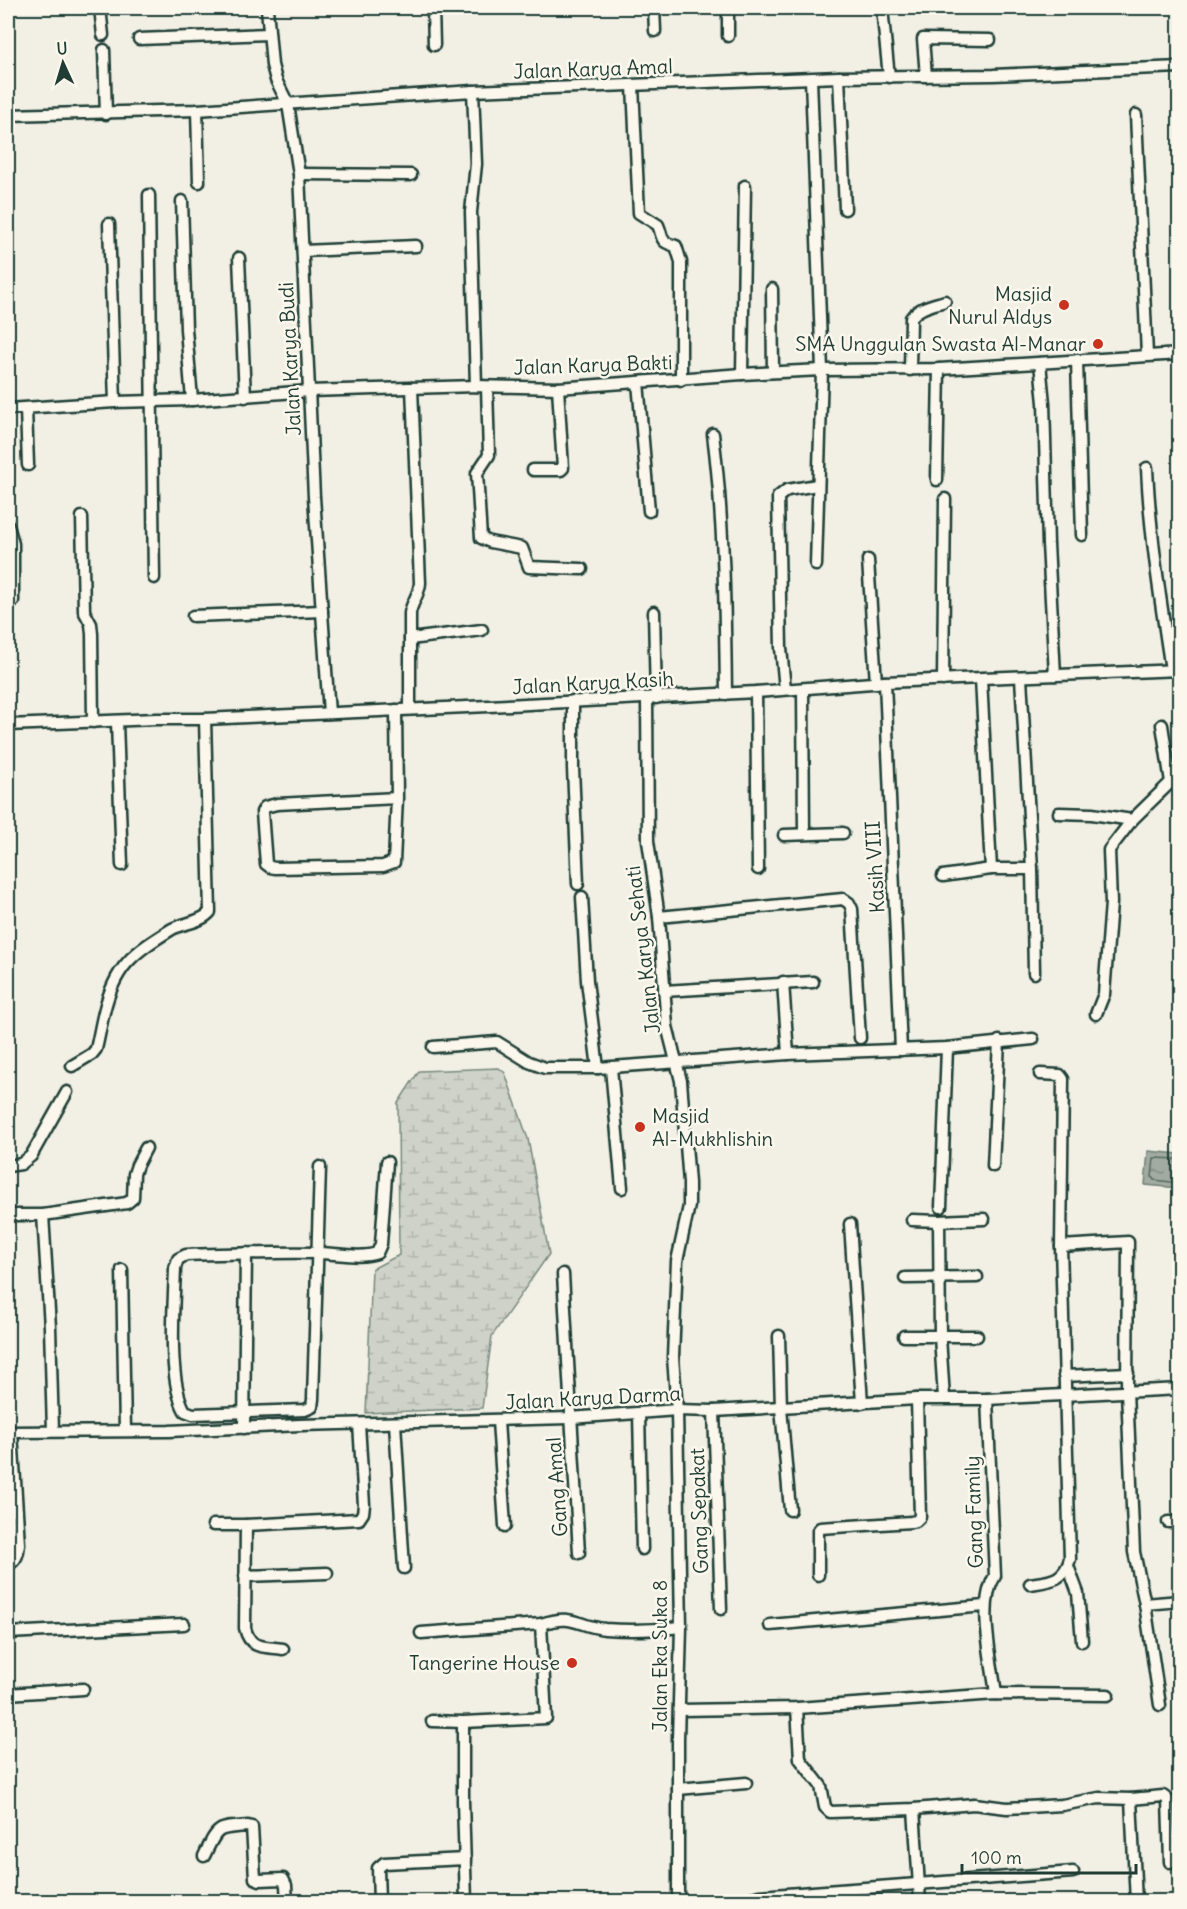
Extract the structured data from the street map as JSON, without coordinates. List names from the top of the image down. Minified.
{"streets":{"street":["Jalan Karya Amal","Jalan Karya Budi","Jalan Karya Bakti","Jalan Karya Kasih","Kasih VIII","Jalan Karya Sehati","Jalan Karya Darma","Gang Amal","Gang Sepakat","Gang Family","Jalan Eka Suka 8"]},"crossings":[["Jalan Karya Amal","Jalan Karya Budi"],["Jalan Karya Budi","Jalan Karya Bakti"],["Jalan Karya Budi","Jalan Karya Kasih"],["Jalan Karya Kasih","Kasih VIII"],["Jalan Karya Kasih","Jalan Karya Sehati"],["Jalan Karya Sehati","Jalan Karya Darma"],["Jalan Karya Sehati","Jalan Eka Suka 8"],["Jalan Karya Darma","Gang Amal"],["Jalan Karya Darma","Gang Sepakat"],["Jalan Karya Darma","Gang Family"],["Jalan Karya Darma","Jalan Eka Suka 8"]],"places":["Masjid Nurul Aldys","SMA Unggulan Swasta Al-Manar","Masjid Al-Mukhlishin","Tangerine House"],"scale_bar":"100 m","north":"top"}
